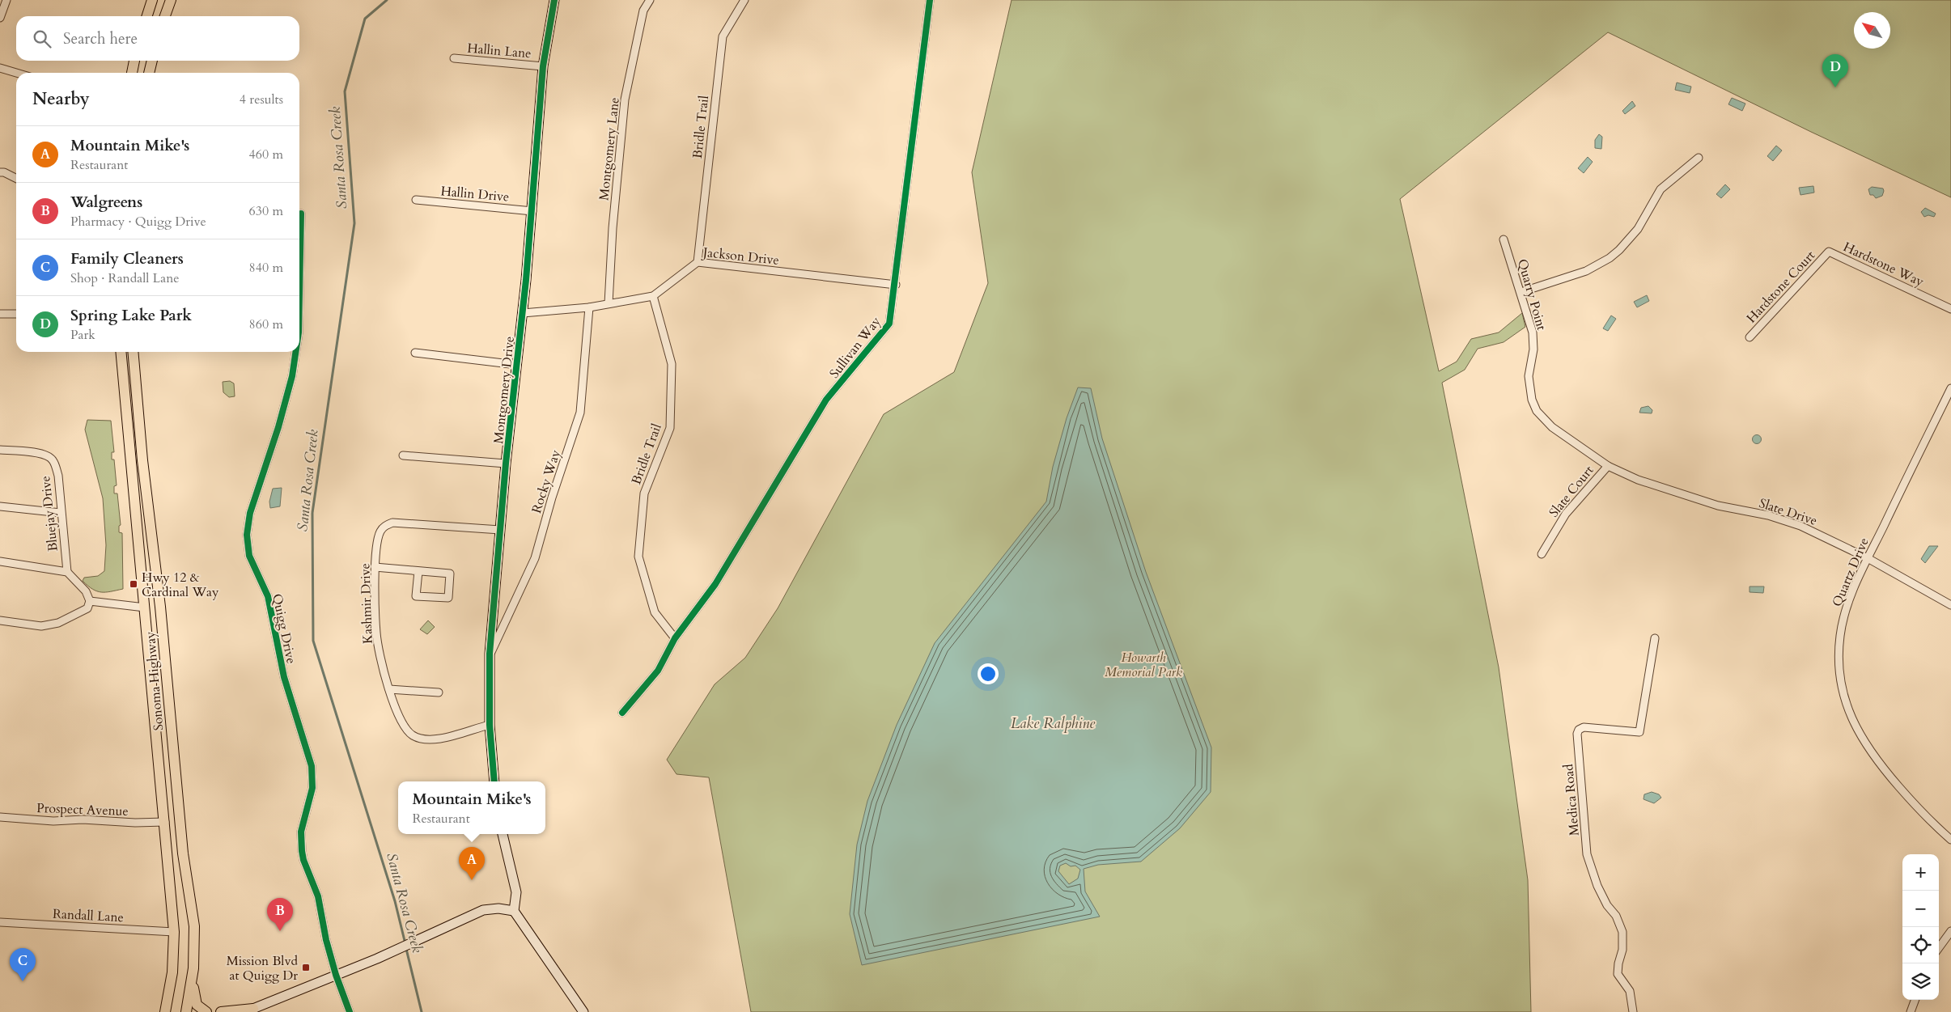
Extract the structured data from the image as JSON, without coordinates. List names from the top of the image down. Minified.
{"streets":{"main road":["Sonoma Highway"],"street":["Hallin Lane","Bridle Trail","Montgomery Lane","Hallin Drive","Jackson Drive","Hardstone Way","Hardstone Court","Quarry Point","Sullivan Way","Montgomery Drive","Rocky Way","Slate Court","Slate Drive","Bluejay Drive","Quartz Drive","Kashmir Drive","Quigg Drive","Medica Road","Prospect Avenue","Randall Lane"]},"crossings":[["Hallin Lane","Montgomery Drive"],["Bridle Trail","Jackson Drive"],["Bridle Trail","Sullivan Way"],["Montgomery Lane","Jackson Drive"],["Hallin Drive","Montgomery Drive"],["Jackson Drive","Sullivan Way"],["Jackson Drive","Montgomery Drive"],["Jackson Drive","Rocky Way"],["Hardstone Way","Hardstone Court"],["Quarry Point","Slate Court"],["Quarry Point","Slate Drive"],["Montgomery Drive","Rocky Way"],["Montgomery Drive","Kashmir Drive"],["Slate Court","Slate Drive"],["Slate Drive","Quartz Drive"],["Sonoma Highway","Prospect Avenue"],["Sonoma Highway","Randall Lane"]],"water":["Santa Rosa Creek","Lake Ralphine"],"parks":["Howarth Memorial Park"],"places":{"transit":["Hwy 12 & Cardinal Way","Mission Blvd at Quigg Dr"]},"north":"top left","page":{"search":"Search here","pins":["D","A","B","C"],"heading":["Nearby","4 results"],"list":[{"mark":"A","name":"Mountain Mike's","note":"Restaurant","value":"460 m"},{"mark":"B","name":"Walgreens","note":"Pharmacy · Quigg Drive","value":"630 m"},{"mark":"C","name":"Family Cleaners","note":"Shop · Randall Lane","value":"840 m"},{"mark":"D","name":"Spring Lake Park","note":"Park","value":"860 m"}],"popup":["Mountain Mike's","Restaurant"],"map_buttons":["+","−"]}}
